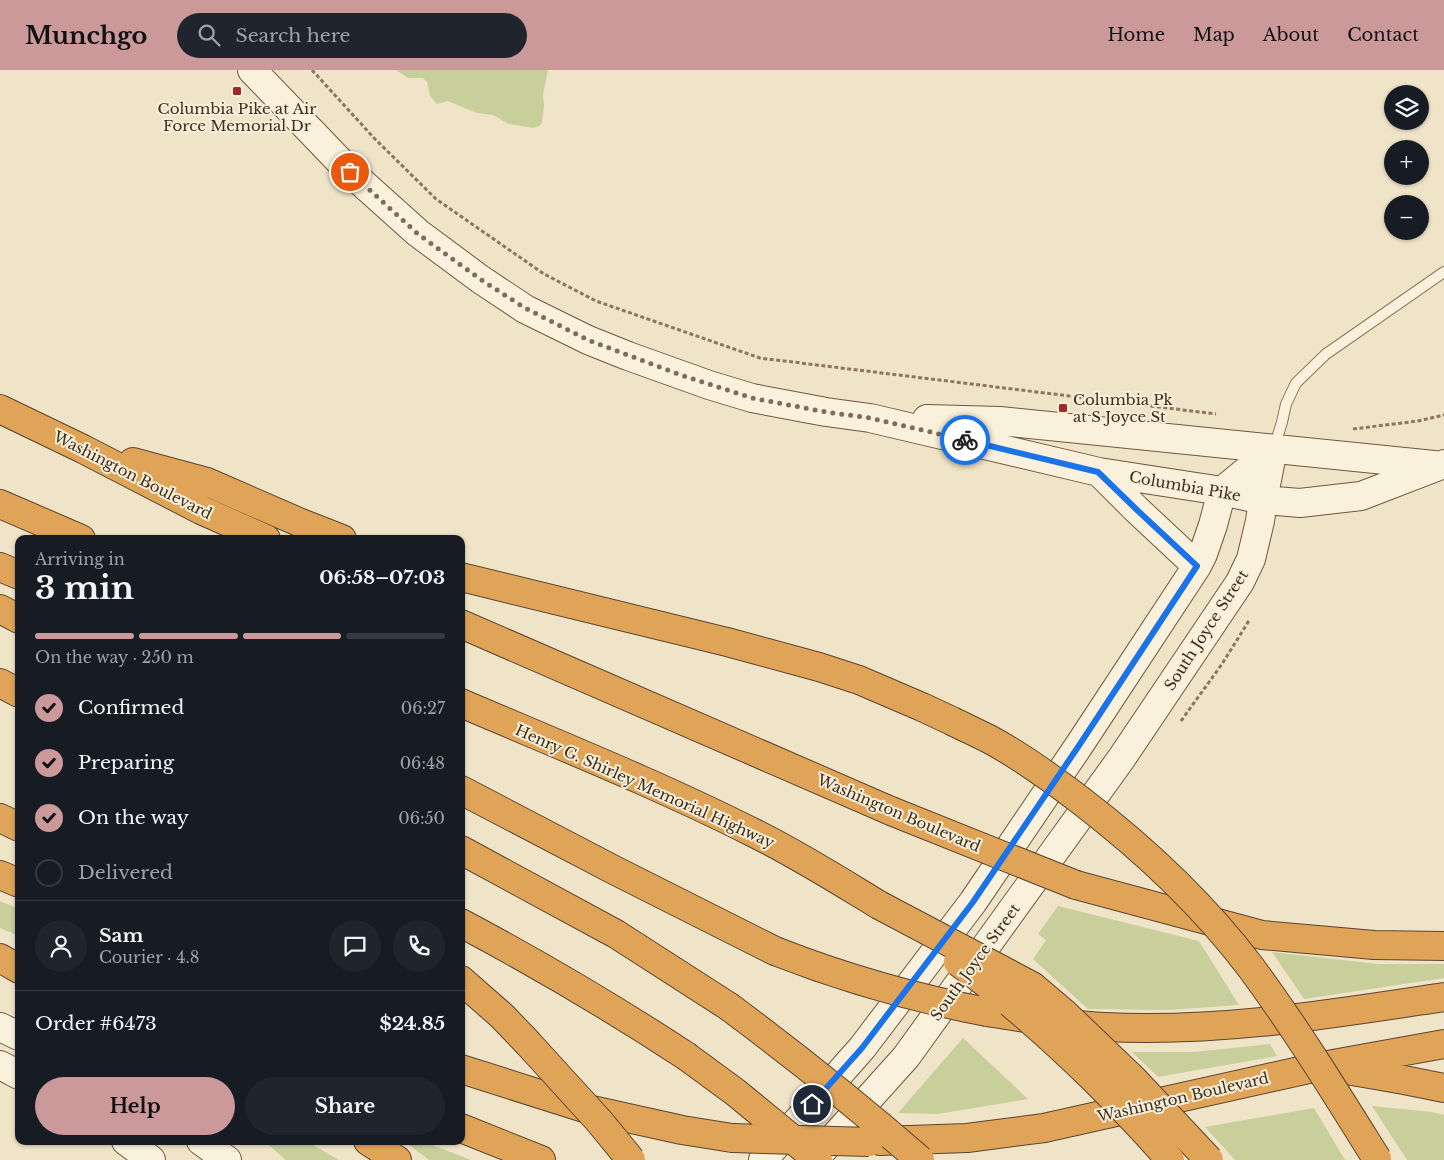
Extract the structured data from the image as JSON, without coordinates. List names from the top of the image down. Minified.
{"streets":{"highway":["Washington Boulevard","Henry G. Shirley Memorial Highway"],"main road":["Columbia Pike","South Joyce Street"]},"crossings":[["Columbia Pike","South Joyce Street"]],"places":{"transit":["Columbia Pike at Air Force Memorial Dr","Columbia Pk at S Joyce St"]},"page":{"header":"Munchgo","search":"Search here","nav":["Home","Map","About","Contact"],"map_buttons":["+","−"],"heading":["3 min","Arriving in","06:58–07:03"],"panel":["Sam","Courier · 4.8","Order #6473","$24.85"],"bar":"On the way · 250 m","list":[["Confirmed","06:27"],["Preparing","06:48"],["On the way","06:50"],"Delivered"],"buttons":["Help","Share"]}}
